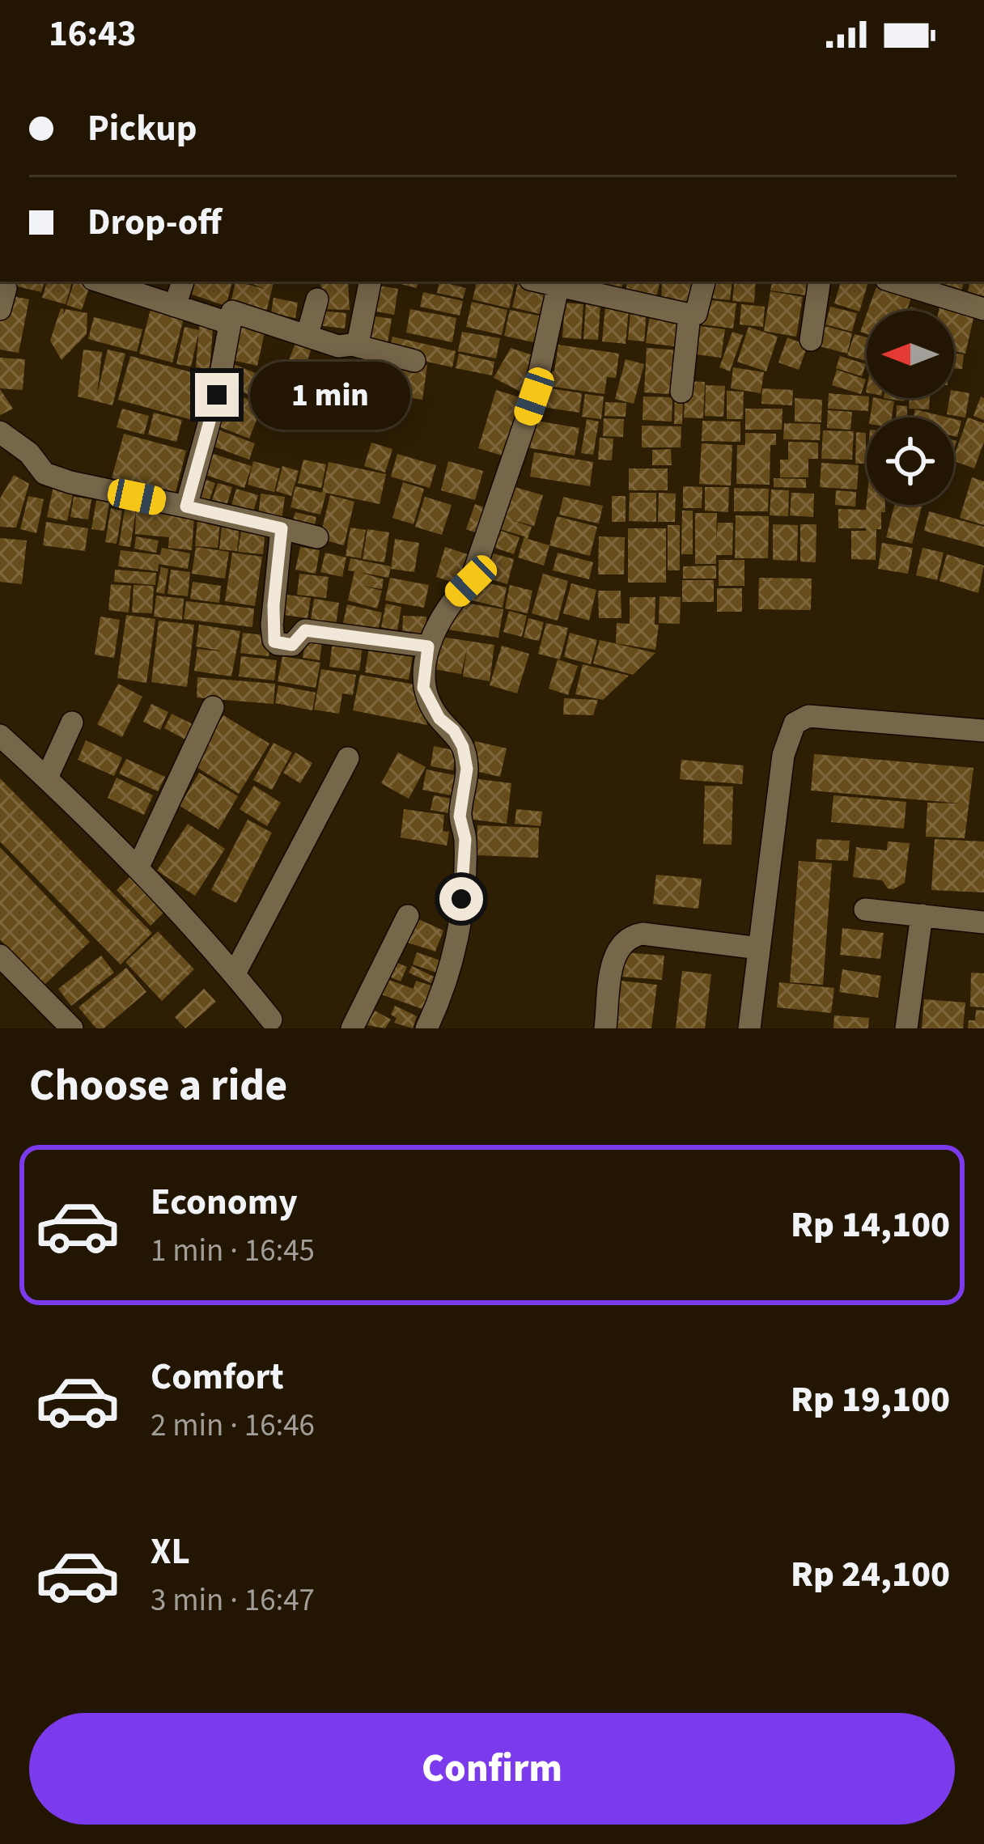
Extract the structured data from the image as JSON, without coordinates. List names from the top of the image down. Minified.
{"north":"left","page":{"status":"16:43","banner":["Pickup","Drop-off"],"bubble":"1 min","heading":"Choose a ride","list":[{"name":"Economy","note":"1 min · 16:45","value":"Rp 14,100"},{"name":"Comfort","note":"2 min · 16:46","value":"Rp 19,100"},{"name":"XL","note":"3 min · 16:47","value":"Rp 24,100"}],"buttons":"Confirm"}}
